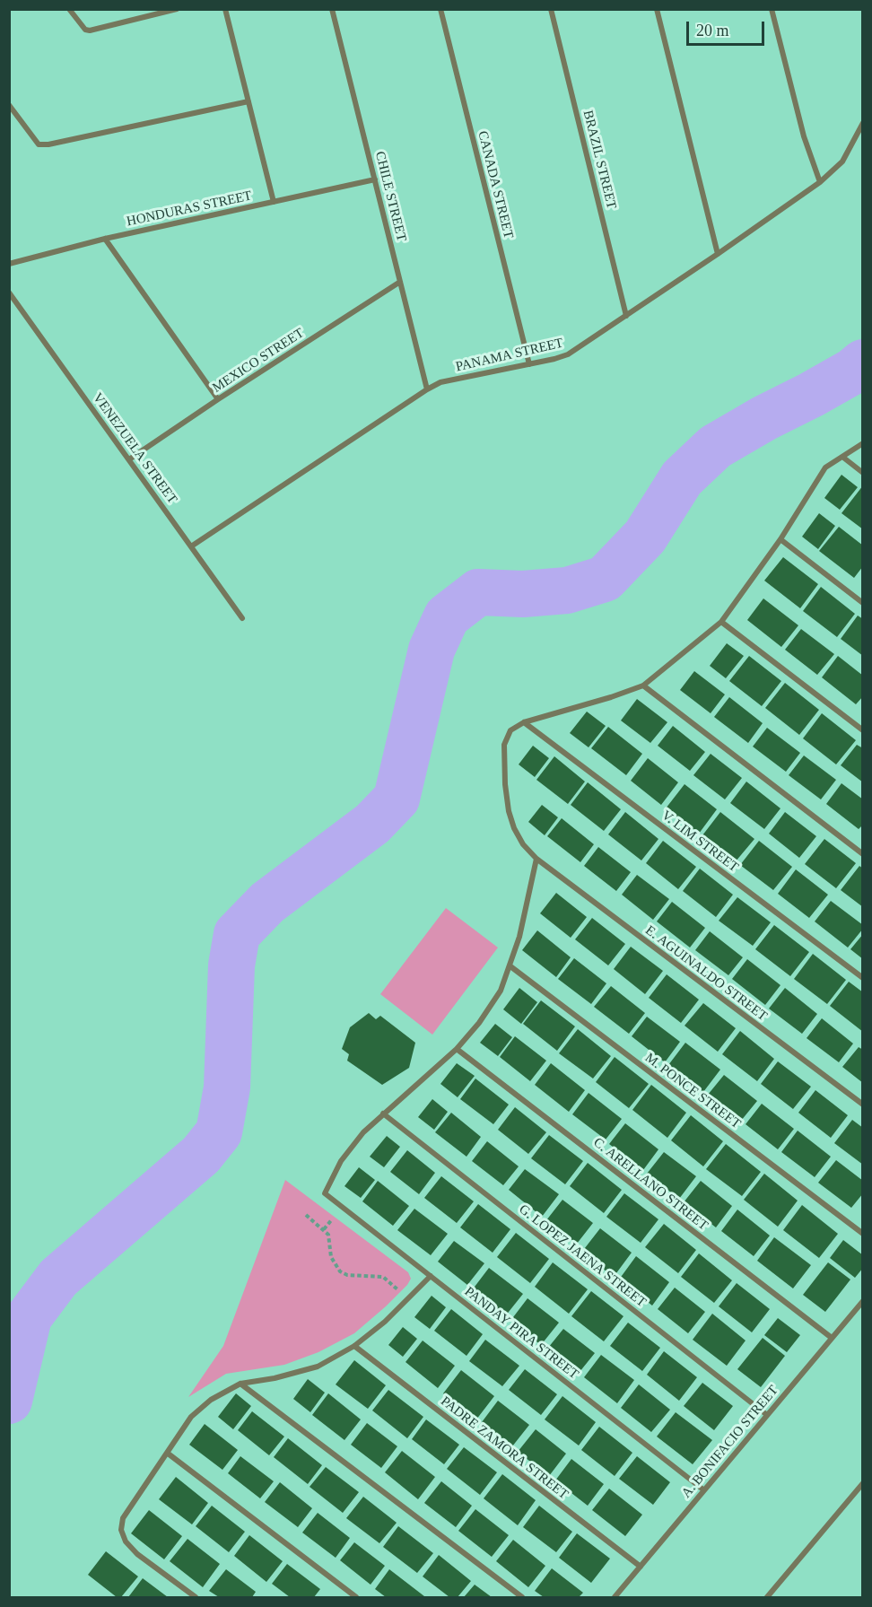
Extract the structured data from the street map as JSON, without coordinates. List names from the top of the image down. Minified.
{"streets":{"street":["BRAZIL STREET","CANADA STREET","CHILE STREET","HONDURAS STREET","PANAMA STREET","MEXICO STREET","VENEZUELA STREET","V. LIM STREET","E. AGUINALDO STREET","M. PONCE STREET","C. ARELLANO STREET","G. LOPEZ JAENA STREET","PANDAY PIRA STREET","A. BONIFACIO STREET","PADRE ZAMORA STREET"]},"crossings":[["BRAZIL STREET","PANAMA STREET"],["CANADA STREET","PANAMA STREET"],["CHILE STREET","HONDURAS STREET"],["CHILE STREET","PANAMA STREET"],["CHILE STREET","MEXICO STREET"],["PANAMA STREET","VENEZUELA STREET"],["MEXICO STREET","VENEZUELA STREET"],["V. LIM STREET","E. AGUINALDO STREET"],["C. ARELLANO STREET","A. BONIFACIO STREET"],["G. LOPEZ JAENA STREET","PANDAY PIRA STREET"],["G. LOPEZ JAENA STREET","A. BONIFACIO STREET"],["PANDAY PIRA STREET","A. BONIFACIO STREET"],["A. BONIFACIO STREET","PADRE ZAMORA STREET"]],"scale_bar":"20 m"}
